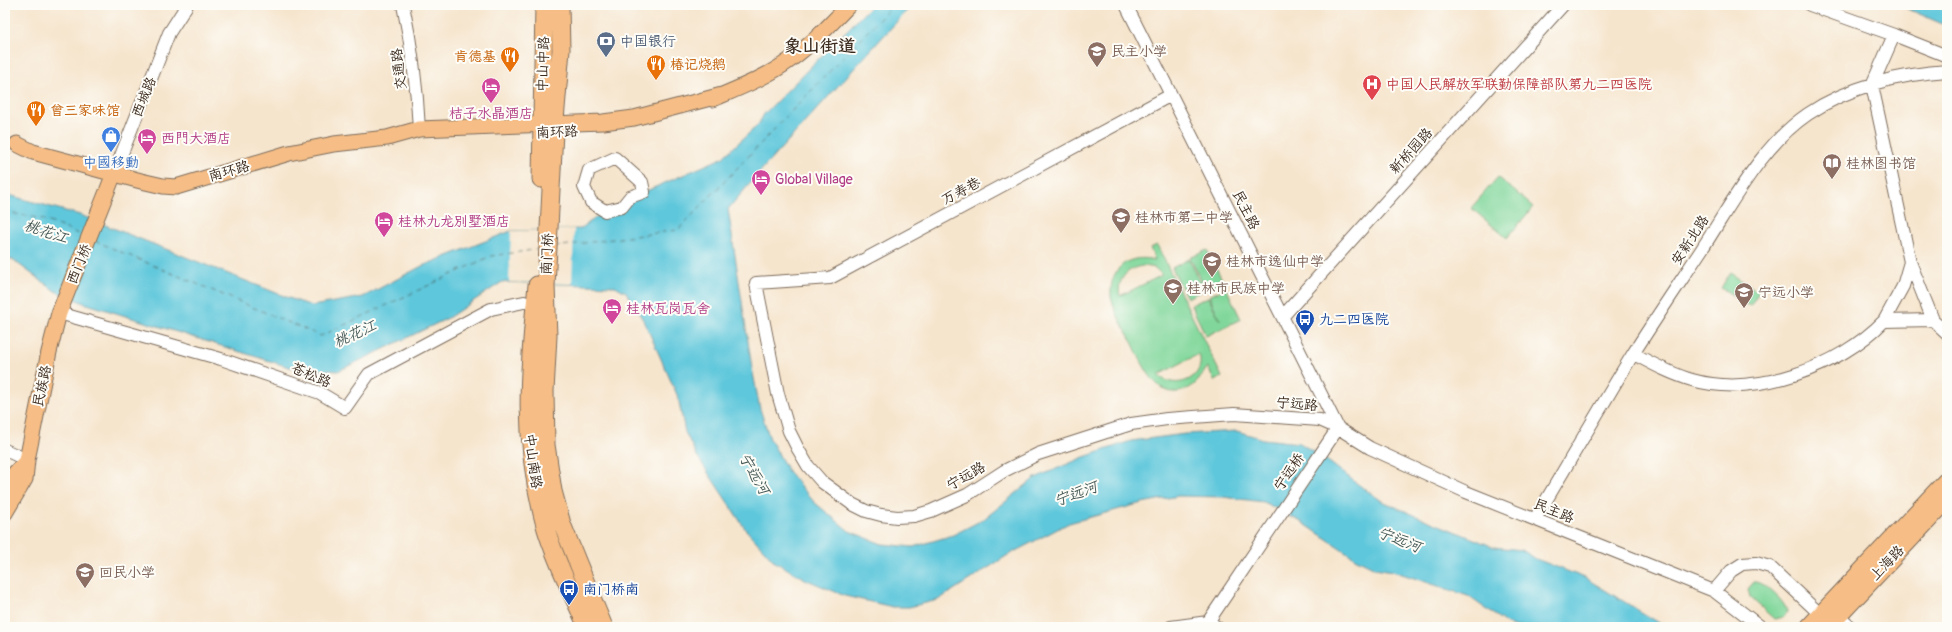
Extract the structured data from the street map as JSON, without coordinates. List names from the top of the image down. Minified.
{"streets":{"highway":["中山中路","南门桥","中山南路","上海路"],"main road":["西城路","南环路","西门桥","民族路"],"street":["交通路","新桥园路","万寿巷","民主路","安新北路","苍松路","宁远路","宁远桥"]},"crossings":[["中山中路","南环路"],["中山中路","南门桥"],["交通路","南环路"],["西城路","南环路"],["西城路","西门桥"],["南环路","南门桥"],["新桥园路","民主路"],["万寿巷","民主路"],["万寿巷","宁远路"],["民主路","安新北路"],["民主路","宁远路"],["民主路","宁远桥"],["南门桥","中山南路"],["西门桥","苍松路"],["西门桥","民族路"],["苍松路","民族路"],["宁远路","宁远桥"]],"districts":["象山街道"],"water":["桃花江","宁远河"],"places":{"bank":["中国银行"],"school or university":["民主小学","桂林市第二中学","桂林市逸仙中学","桂林市民族中学","宁远小学","回民小学"],"restaurant":["肯德基","椿记烧鹅","曾三家味馆"],"hospital":["中国人民解放军联勤保障部队第九二四医院"],"hotel":["桔子水晶酒店","西門大酒店","Global Village","桂林九龙别墅酒店","桂林瓦岗瓦舍"],"shop":["中國移動"],"library":["桂林图书馆"],"bus stop":["九二四医院","南门桥南"]}}
